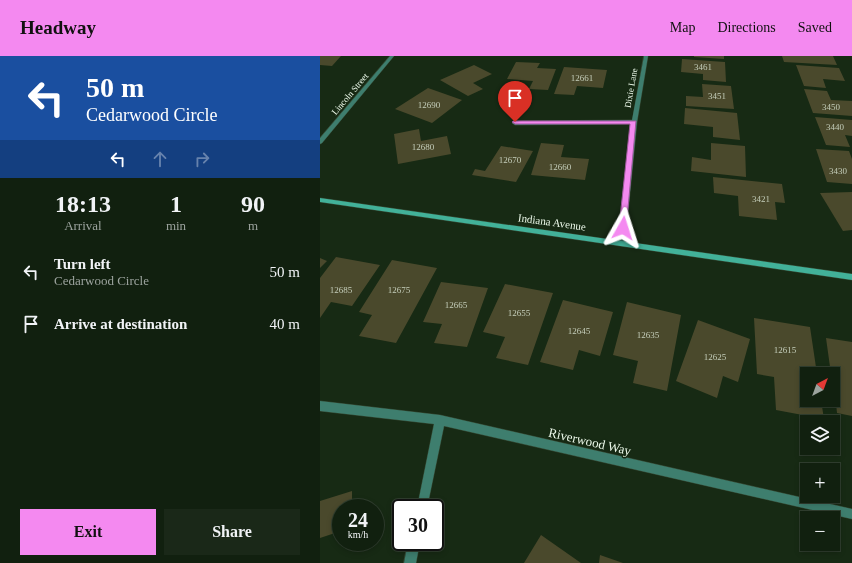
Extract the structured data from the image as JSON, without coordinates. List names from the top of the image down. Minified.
{"streets":{"street":["Dixie Lane","Lincoln Street","Indiana Avenue","Riverwood Way"]},"crossings":[["Dixie Lane","Indiana Avenue"]],"house_numbers":["3461","12661","3451","12690","3450","3440","12680","12670","12660","3430","3421","12685","12675","12665","12655","12645","12635","12615","12625"],"north":"top right","page":{"header":"Headway","nav":["Map","Directions","Saved"],"turn":["50 m","Cedarwood Circle"],"eta":["18:13","Arrival","1","min","90","m"],"list":[{"name":"Turn left","note":"Cedarwood Circle","value":"50 m"},{"name":"Arrive at destination","value":"40 m"}],"map_buttons":["+","−"],"speed":"24 km/h","limit":"30","buttons":["Exit","Share"]}}
